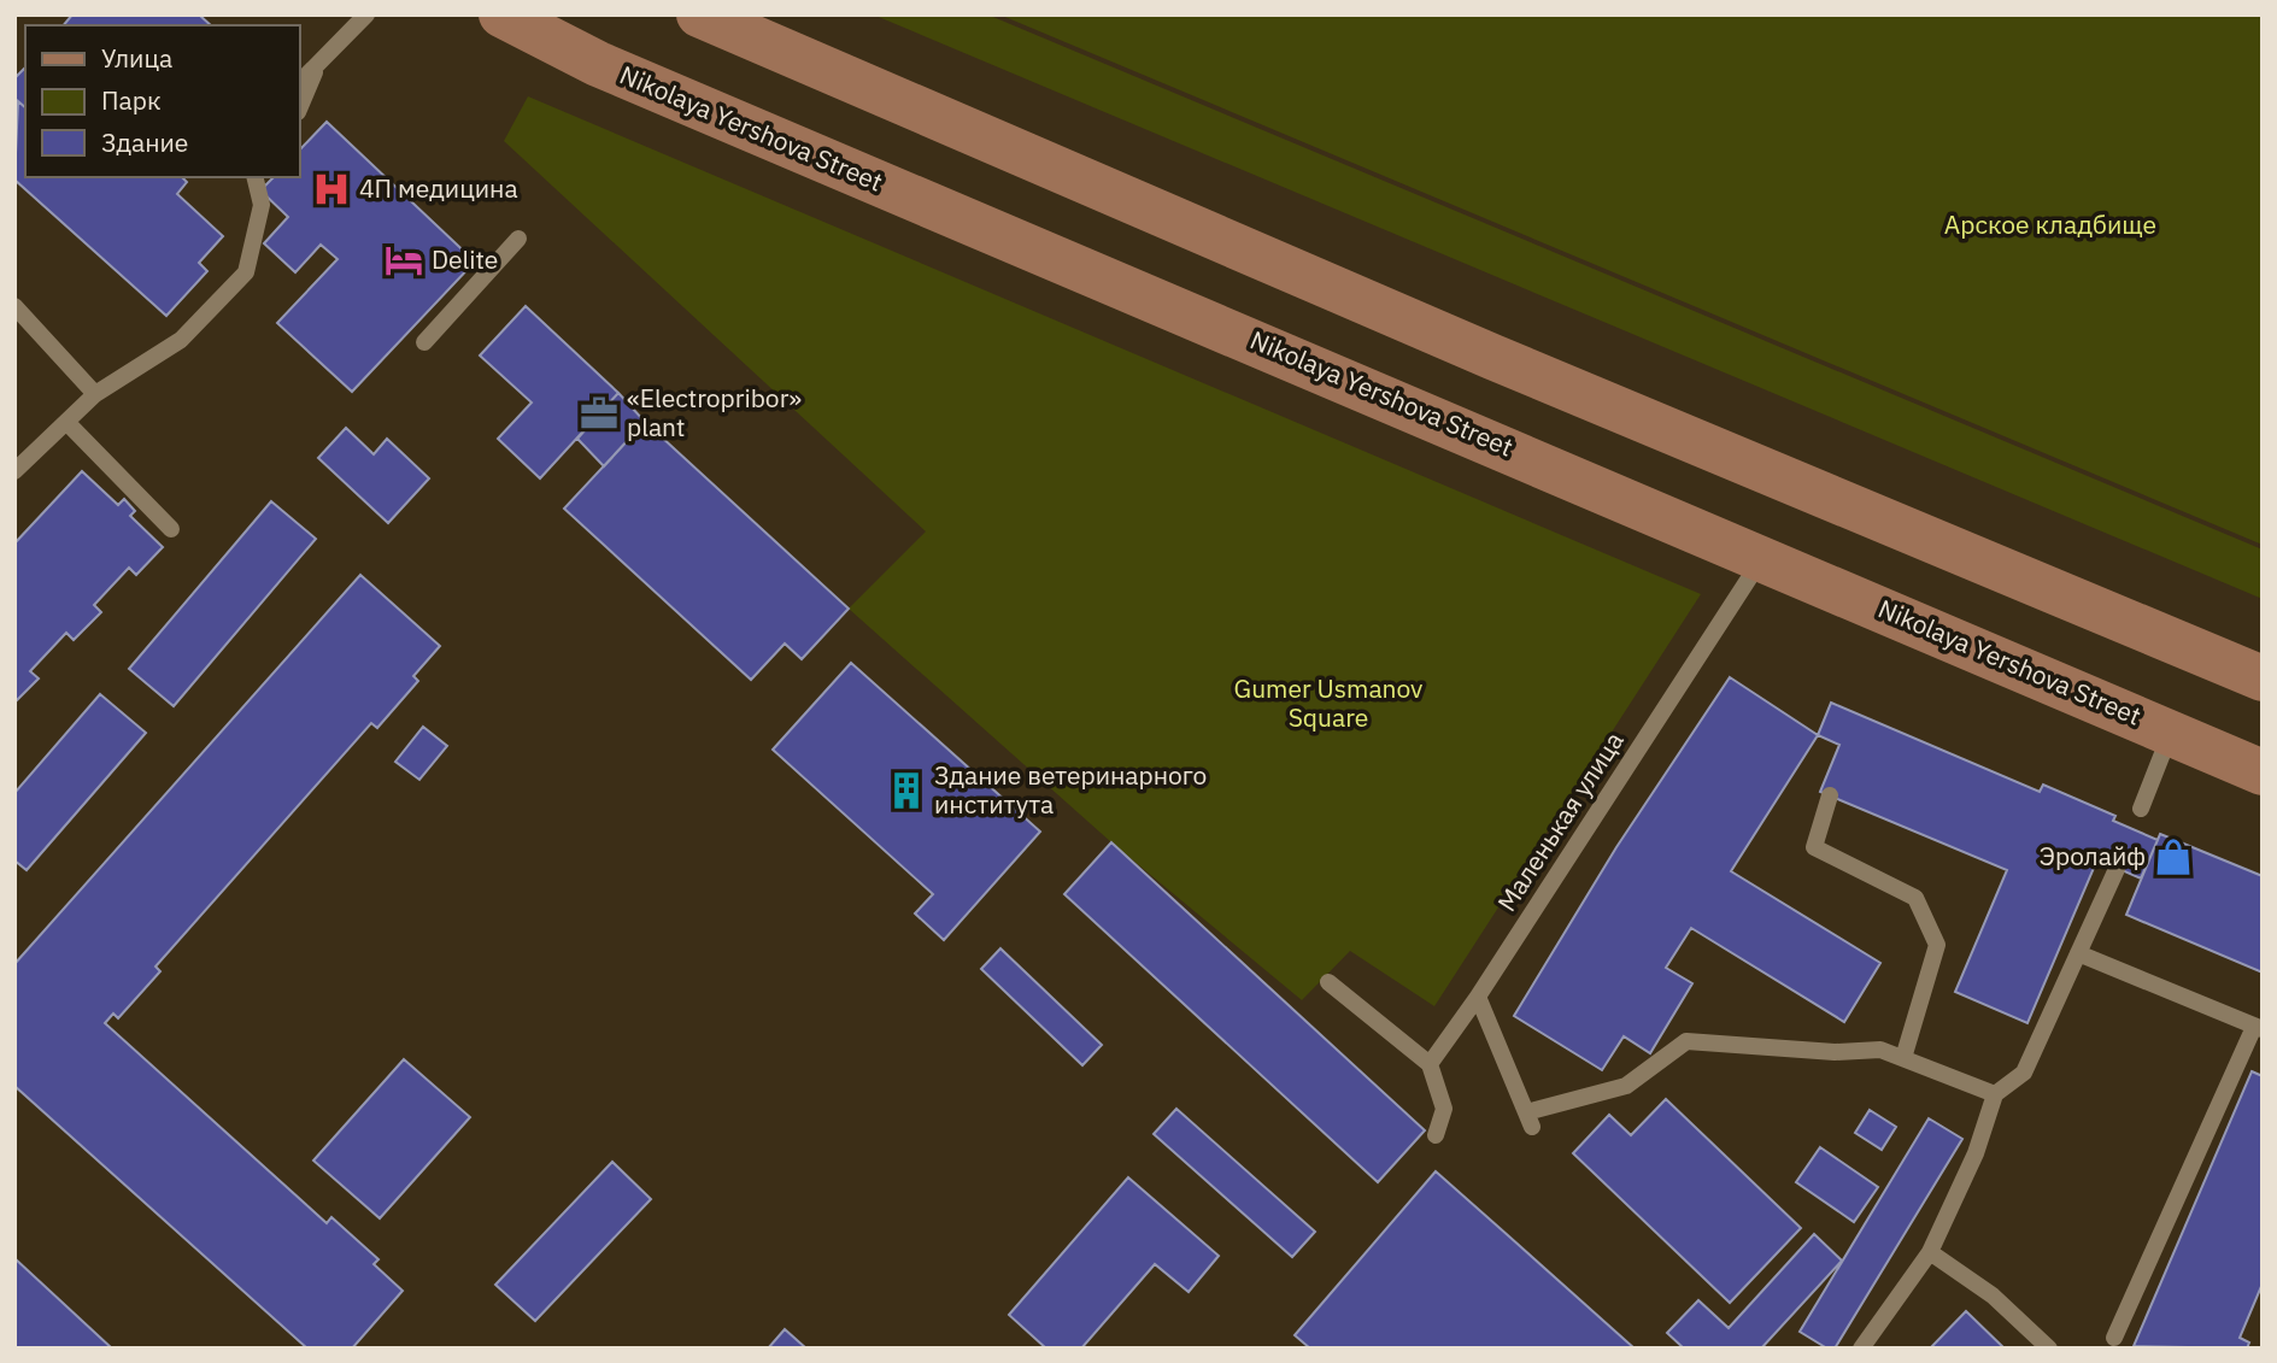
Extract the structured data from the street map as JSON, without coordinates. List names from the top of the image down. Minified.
{"streets":{"main road":["Nikolaya Yershova Street"],"lane":["Маленькая улица"]},"crossings":[["Nikolaya Yershova Street","Маленькая улица"]],"parks":["Арское кладбище","Gumer Usmanov Square"],"places":{"hospital":["4П медицина"],"hotel":["Delite"],"office":["«Electropribor» plant"],"building":["Здание ветеринарного института"],"shop":["Эролайф"]},"legend":["Улица","Парк","Здание"]}
